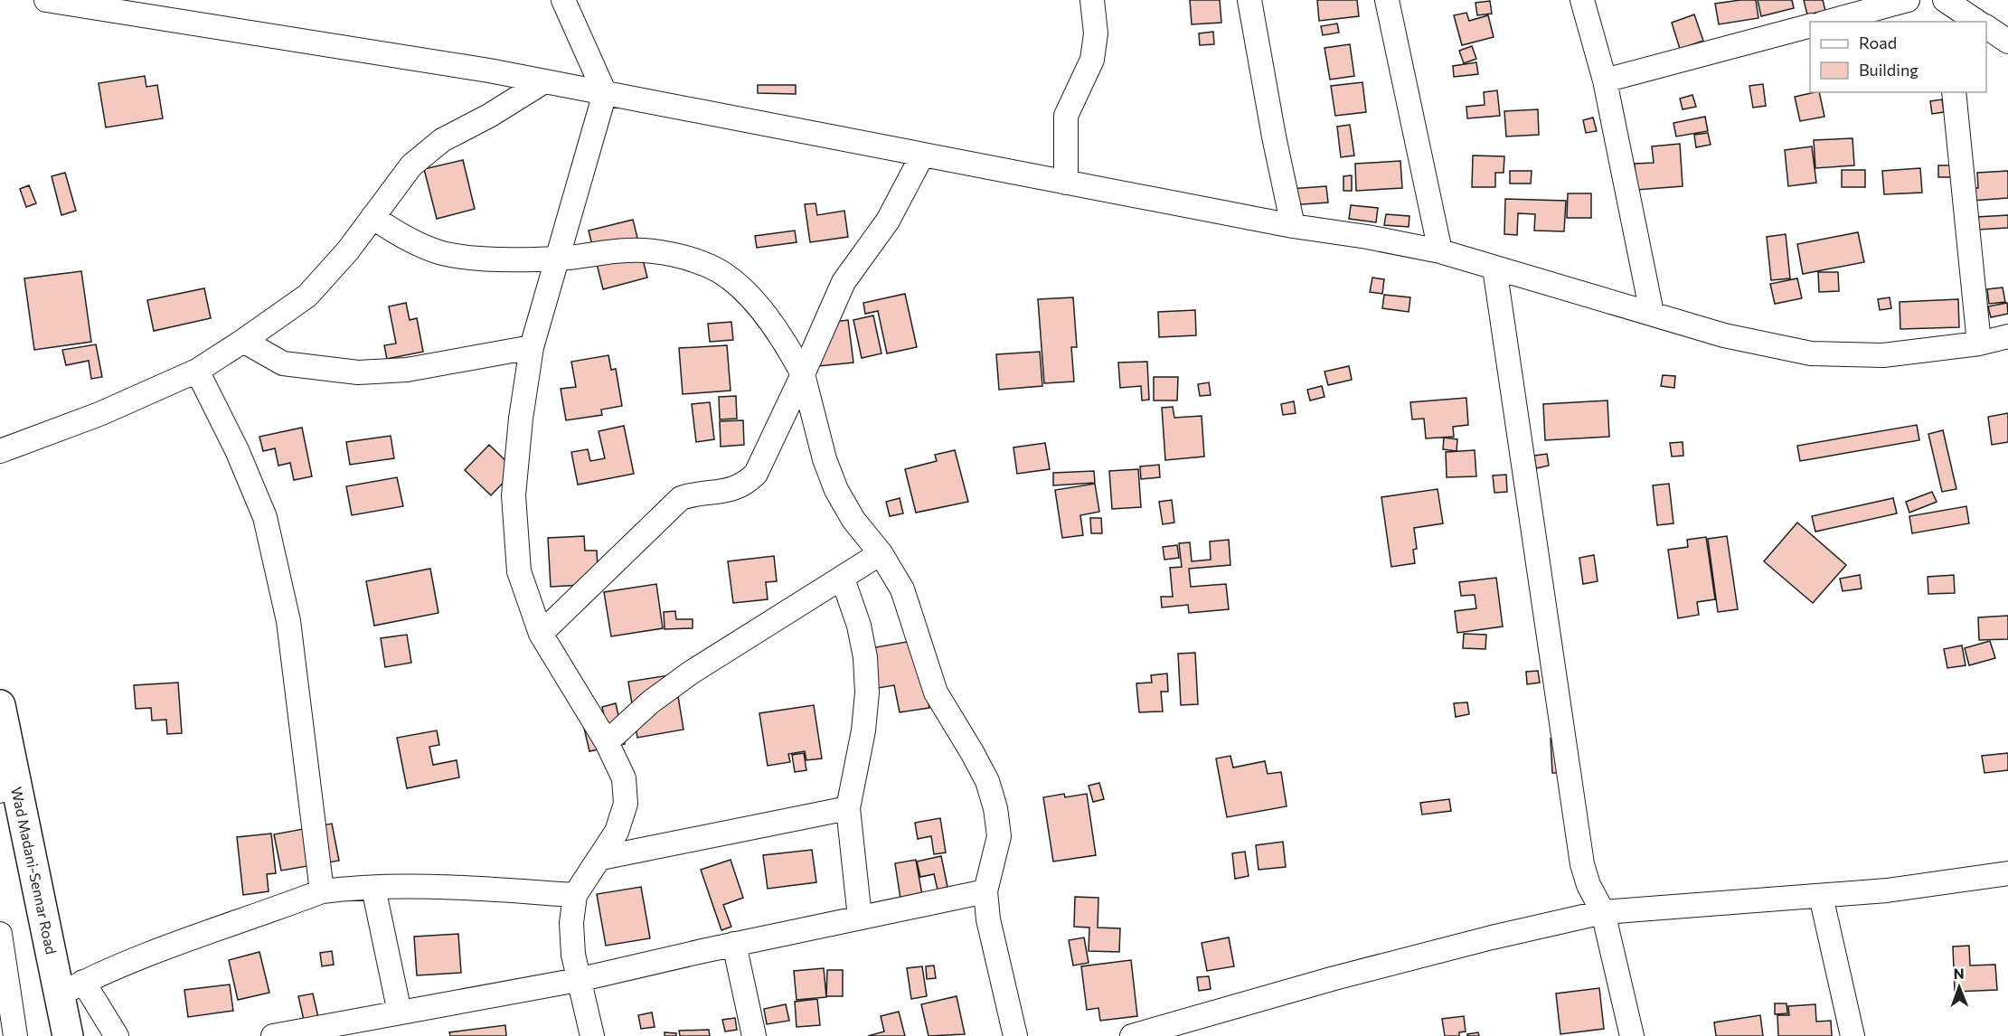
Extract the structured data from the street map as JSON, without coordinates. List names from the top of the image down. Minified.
{"streets":{"highway":["Wad Madani-Sennar Road"]},"legend":["Road","Building"],"north":"top"}
